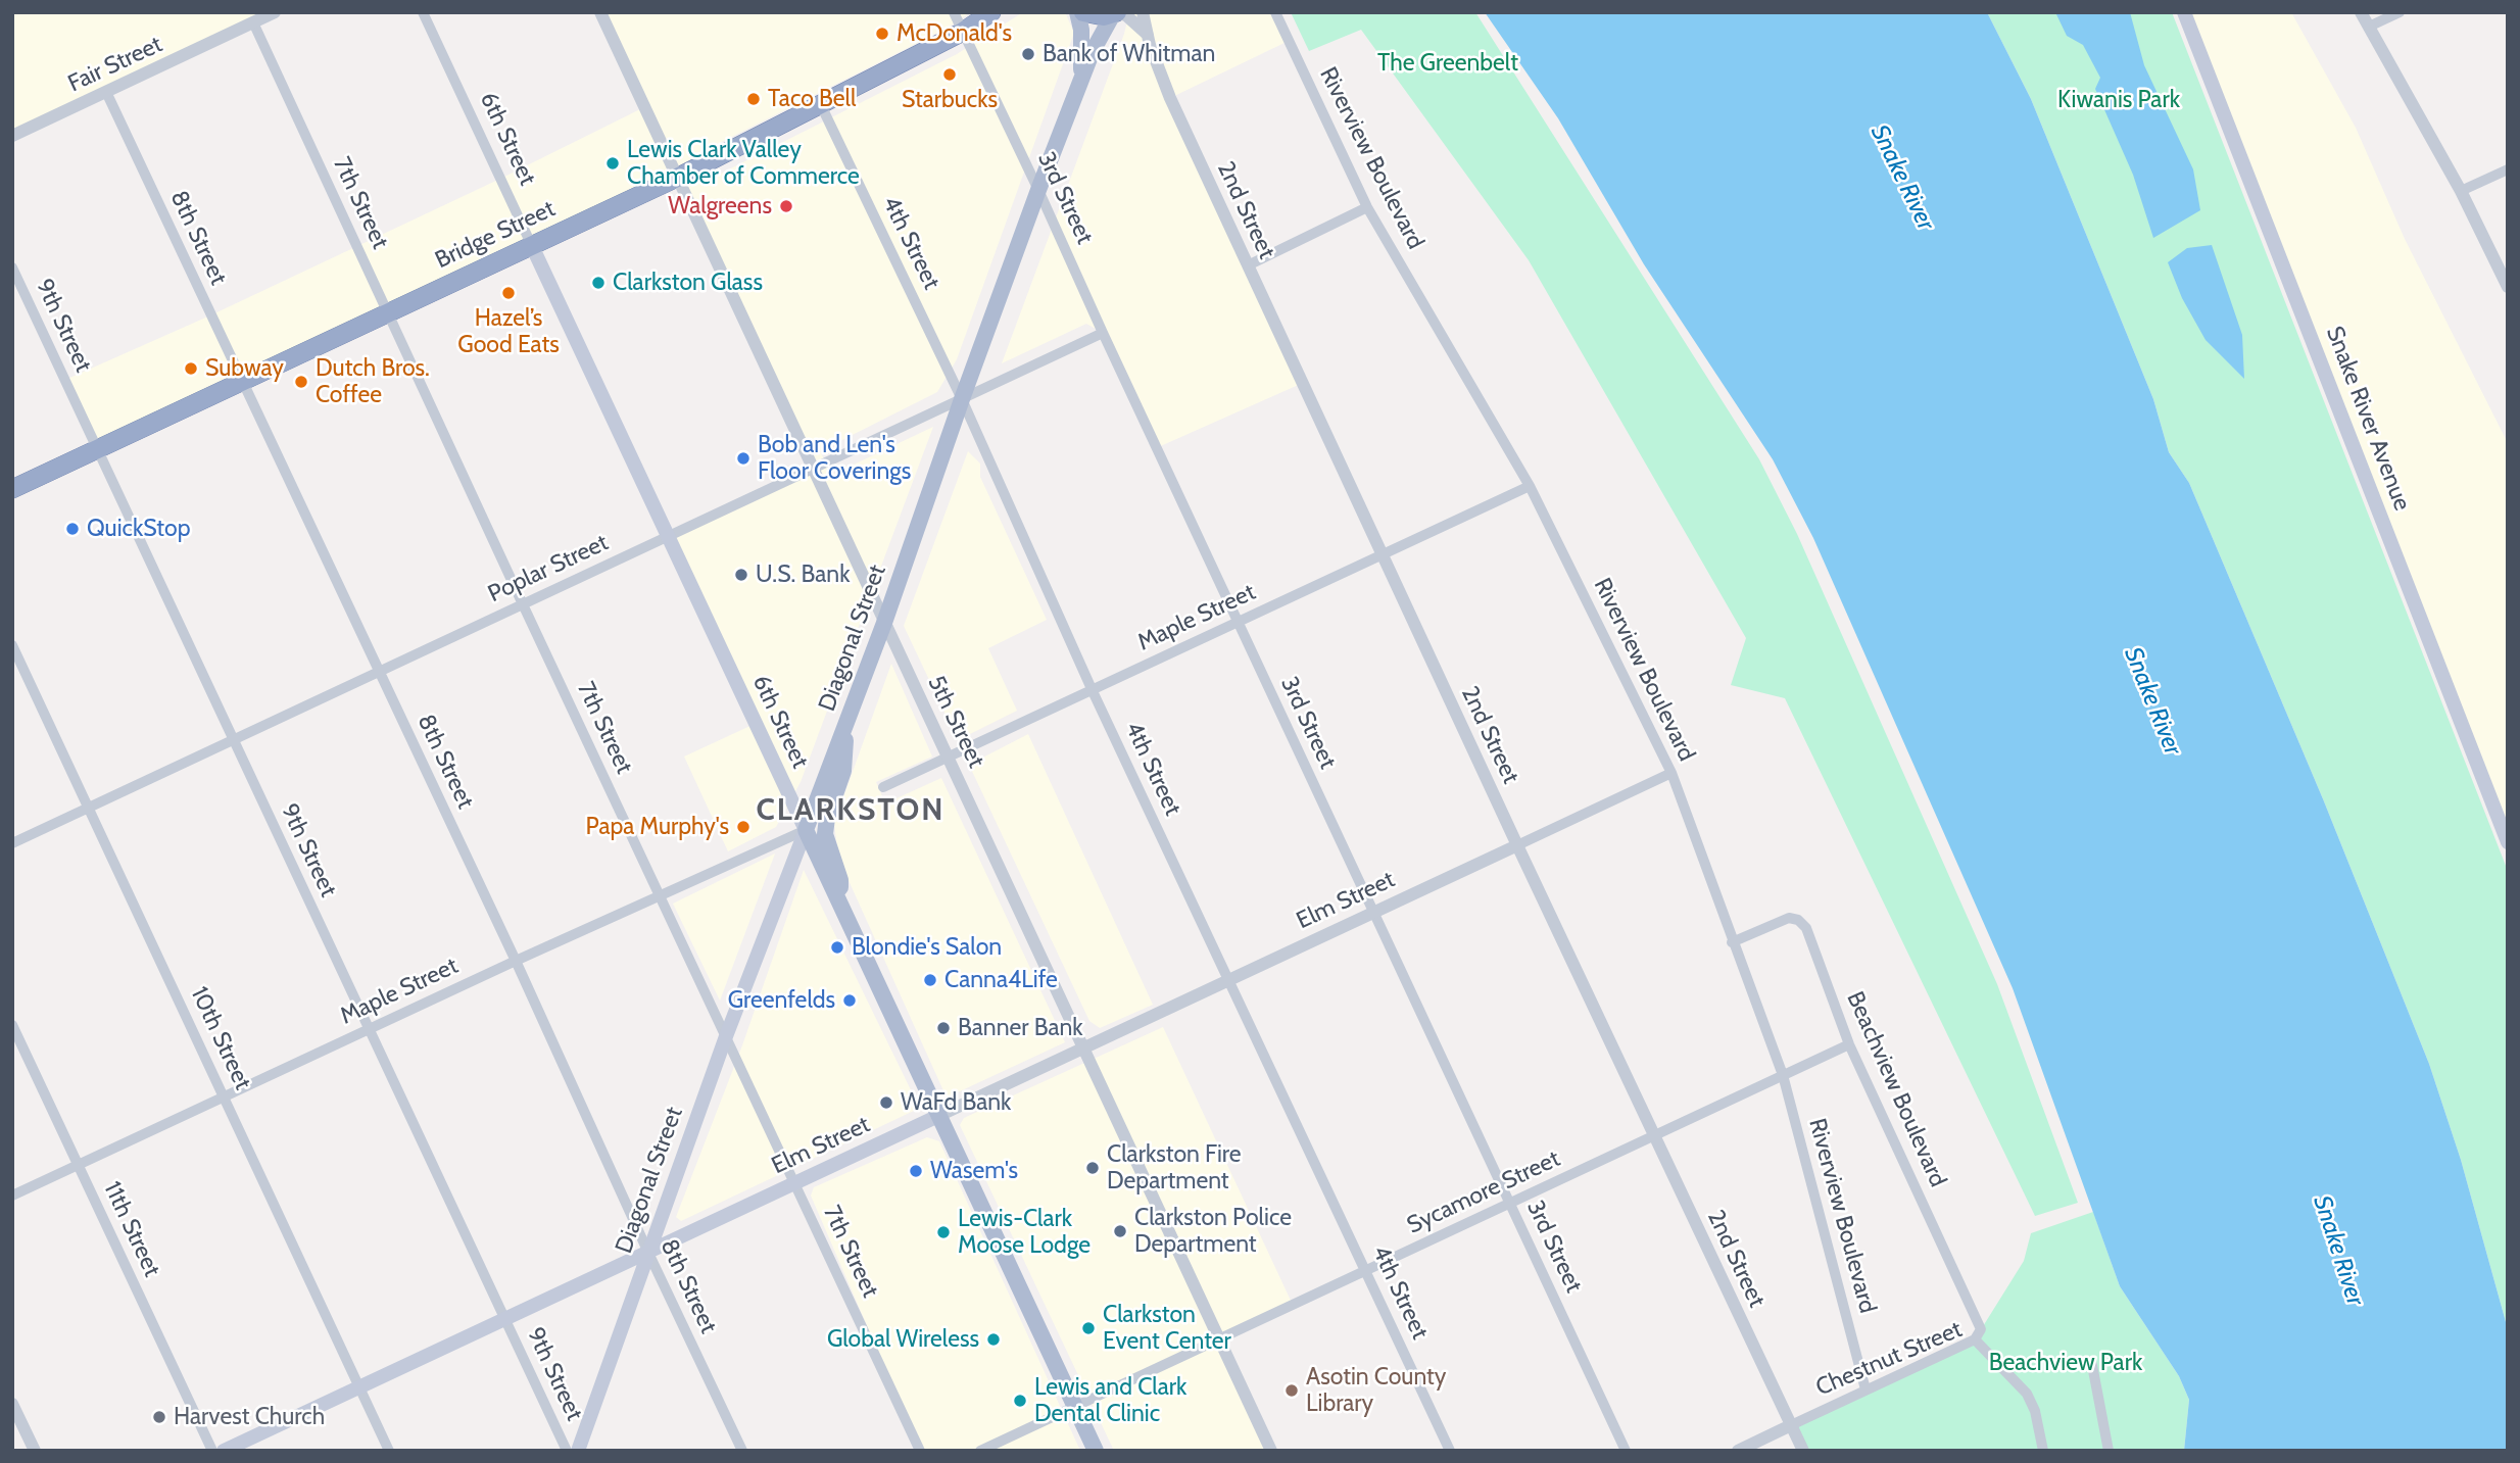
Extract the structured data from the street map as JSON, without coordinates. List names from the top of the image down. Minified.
{"streets":{"highway":["Bridge Street"],"main road":["6th Street","Snake River Avenue","Diagonal Street","Elm Street"],"street":["Fair Street","Riverview Boulevard","3rd Street","7th Street","2nd Street","8th Street","4th Street","9th Street","Poplar Street","Maple Street","5th Street","10th Street","Beachview Boulevard","Sycamore Street","11th Street","Chestnut Street"]},"crossings":[["Fair Street","7th Street"],["Fair Street","8th Street"],["6th Street","Bridge Street"],["6th Street","Poplar Street"],["6th Street","Maple Street"],["6th Street","Diagonal Street"],["6th Street","Elm Street"],["6th Street","Sycamore Street"],["Riverview Boulevard","Maple Street"],["Riverview Boulevard","Elm Street"],["Riverview Boulevard","Beachview Boulevard"],["Riverview Boulevard","Sycamore Street"],["Riverview Boulevard","Chestnut Street"],["3rd Street","Bridge Street"],["3rd Street","Poplar Street"],["3rd Street","Maple Street"],["3rd Street","Diagonal Street"],["3rd Street","Elm Street"],["3rd Street","Sycamore Street"],["7th Street","Bridge Street"],["7th Street","Poplar Street"],["7th Street","Maple Street"],["7th Street","Diagonal Street"],["7th Street","Elm Street"],["2nd Street","Maple Street"],["2nd Street","Elm Street"],["2nd Street","Sycamore Street"],["2nd Street","Chestnut Street"],["Bridge Street","8th Street"],["Bridge Street","4th Street"],["Bridge Street","9th Street"],["Bridge Street","5th Street"],["8th Street","Poplar Street"],["8th Street","Maple Street"],["8th Street","Diagonal Street"],["8th Street","Elm Street"],["4th Street","Poplar Street"],["4th Street","Maple Street"],["4th Street","Diagonal Street"],["4th Street","Elm Street"],["4th Street","Sycamore Street"],["9th Street","Poplar Street"],["9th Street","Maple Street"],["9th Street","Elm Street"],["Poplar Street","Diagonal Street"],["Poplar Street","5th Street"],["Poplar Street","10th Street"],["Maple Street","Diagonal Street"],["Maple Street","5th Street"],["Maple Street","10th Street"],["Maple Street","11th Street"],["Diagonal Street","5th Street"],["Diagonal Street","Elm Street"],["5th Street","Elm Street"],["5th Street","Sycamore Street"],["Elm Street","10th Street"],["Beachview Boulevard","Sycamore Street"],["Beachview Boulevard","Chestnut Street"]],"districts":["CLARKSTON"],"water":["Snake River"],"parks":["The Greenbelt","Kiwanis Park","Beachview Park"],"places":["McDonald's","Bank of Whitman","Starbucks","Taco Bell","Lewis Clark Valley Chamber of Commerce","Walgreens","Clarkston Glass","Hazel’s Good Eats","Subway","Dutch Bros. Coffee","Bob and Len's Floor Coverings","QuickStop","U.S. Bank","Papa Murphy's","Blondie's Salon","Canna4Life","Greenfelds","Banner Bank","WaFd Bank","Clarkston Fire Department","Wasem's","Clarkston Police Department","Lewis-Clark Moose Lodge","Clarkston Event Center","Global Wireless","Asotin County Library","Lewis and Clark Dental Clinic","Harvest Church"]}
